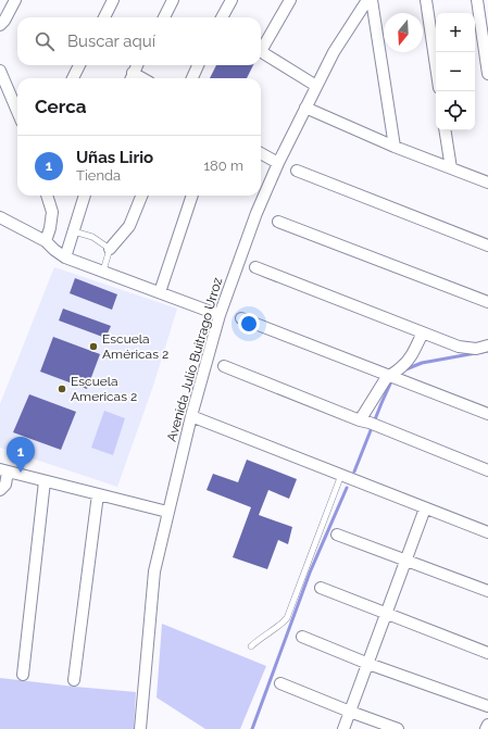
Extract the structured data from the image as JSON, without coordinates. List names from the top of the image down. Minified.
{"streets":{"street":["Avenida Julio Buitrago Urroz"]},"places":["Escuela Américas 2","Escuela Americas 2"],"north":"bottom","page":{"map_buttons":["+","−"],"search":"Buscar aquí","heading":"Cerca","list":[{"mark":"1","name":"Uñas Lirio","note":"Tienda","value":"180 m"}],"pins":"1"}}
